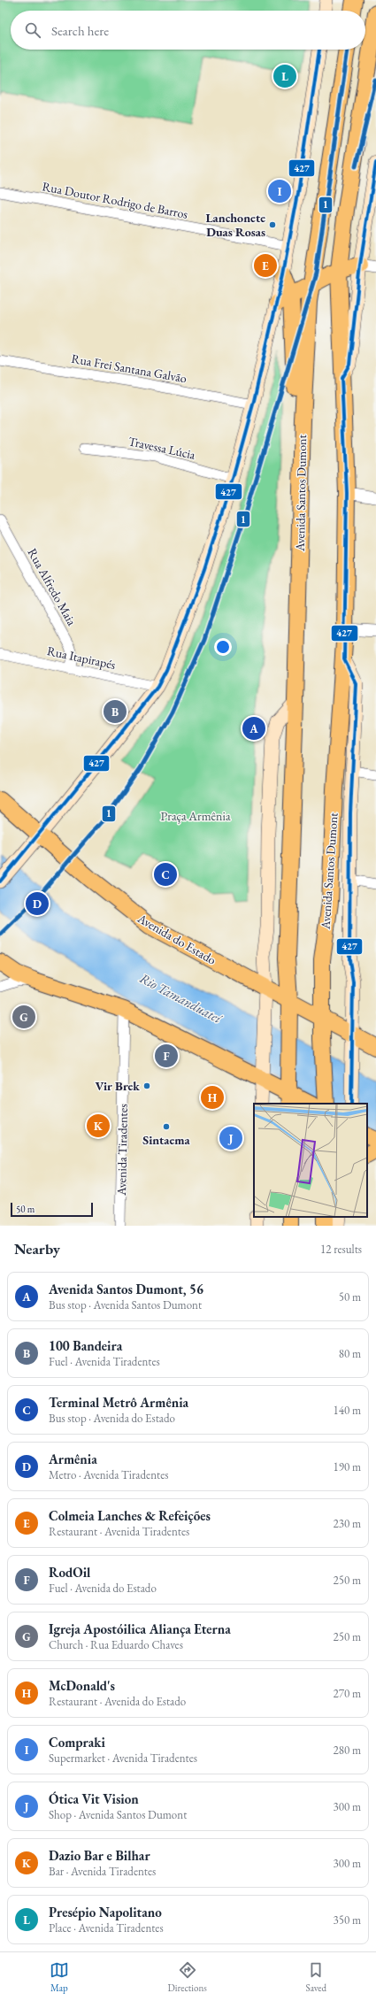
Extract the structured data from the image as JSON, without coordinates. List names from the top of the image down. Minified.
{"streets":{"highway":["Avenida Santos Dumont","Avenida do Estado"],"street":["Rua Doutor Rodrigo de Barros","Rua Frei Santana Galvão","Travessa Lúcia","Rua Alfredo Maia","Rua Itapirapés","Avenida Tiradentes"]},"crossings":[["Avenida Santos Dumont","Avenida do Estado"],["Rua Alfredo Maia","Rua Itapirapés"]],"water":["Rio Tamanduateí"],"parks":["Praça Armênia"],"places":["Lanchonete Duas Rosas","Vir Brek","Sintaema"],"lines":["transit line 1","transit line 427"],"scale_bar":"50 m","page":{"search":"Search here","pins":["L","I","E","B","A","C","D","G","F","H","K","J"],"scale":"50 m","heading":["Nearby","12 results"],"list":[{"mark":"A","name":"Avenida Santos Dumont, 56","note":"Bus stop · Avenida Santos Dumont","value":"50 m"},{"mark":"B","name":"100 Bandeira","note":"Fuel · Avenida Tiradentes","value":"80 m"},{"mark":"C","name":"Terminal Metrô Armênia","note":"Bus stop · Avenida do Estado","value":"140 m"},{"mark":"D","name":"Armênia","note":"Metro · Avenida Tiradentes","value":"190 m"},{"mark":"E","name":"Colmeia Lanches & Refeições","note":"Restaurant · Avenida Tiradentes","value":"230 m"},{"mark":"F","name":"RodOil","note":"Fuel · Avenida do Estado","value":"250 m"},{"mark":"G","name":"Igreja Apostóilica Aliança Eterna","note":"Church · Rua Eduardo Chaves","value":"250 m"},{"mark":"H","name":"McDonald's","note":"Restaurant · Avenida do Estado","value":"270 m"},{"mark":"I","name":"Compraki","note":"Supermarket · Avenida Tiradentes","value":"280 m"},{"mark":"J","name":"Ótica Vit Vision","note":"Shop · Avenida Santos Dumont","value":"300 m"},{"mark":"K","name":"Dazio Bar e Bilhar","note":"Bar · Avenida Tiradentes","value":"300 m"},{"mark":"L","name":"Presépio Napolitano","note":"Place · Avenida Tiradentes","value":"350 m"}],"nav":["Map","Directions","Saved"]}}
